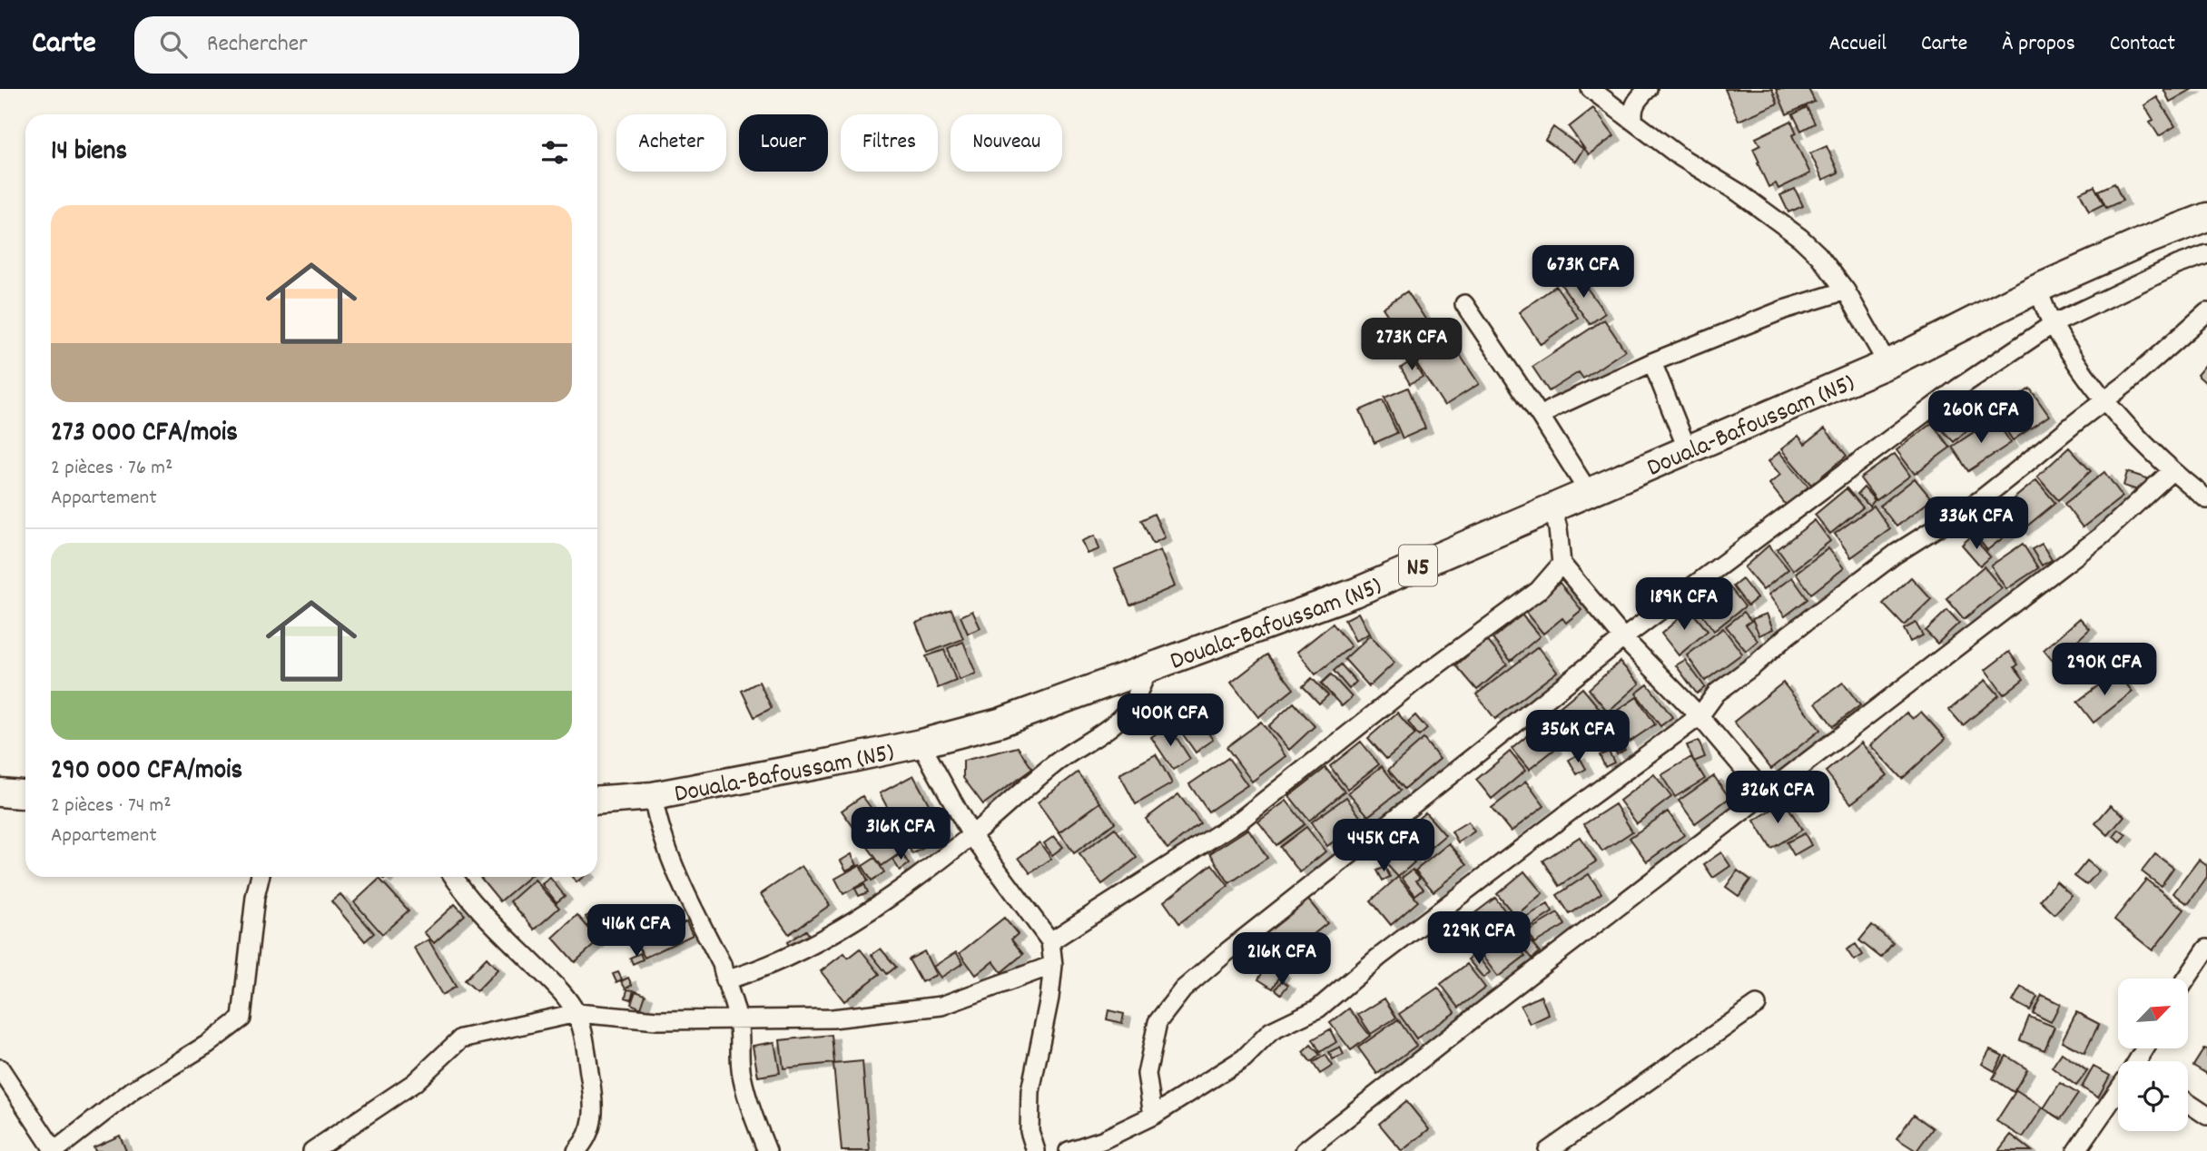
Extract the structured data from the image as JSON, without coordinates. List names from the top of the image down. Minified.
{"streets":{"highway":["Douala-Bafoussam (N5)","N5"]},"north":"top right","page":{"header":"Carte","search":"Rechercher","nav":["Accueil","Carte","À propos","Contact"],"chip":["Acheter","Louer","Filtres","Nouveau"],"heading":"14 biens","list":[{"name":"273 000 CFA/mois","note":"2 pièces · 76 m² · Appartement"},{"name":"290 000 CFA/mois","note":"2 pièces · 74 m² · Appartement"}],"price":["673K CFA","273K CFA","260K CFA","336K CFA","189K CFA","290K CFA","400K CFA","356K CFA","326K CFA","316K CFA","445K CFA","416K CFA","229K CFA","216K CFA"]}}
